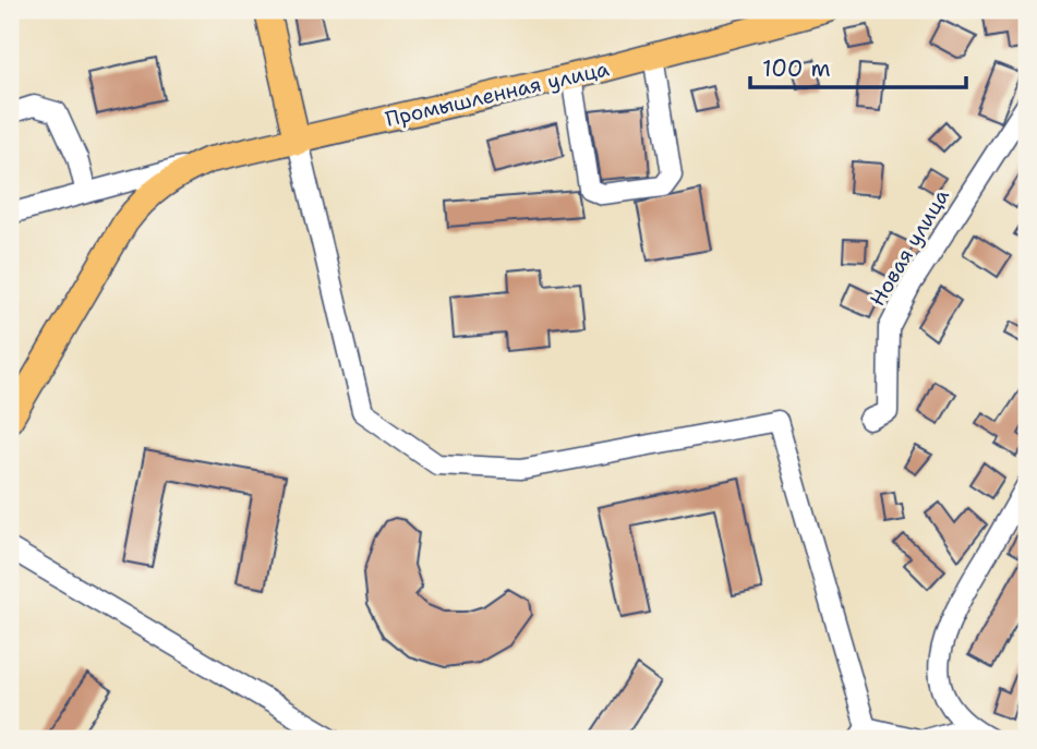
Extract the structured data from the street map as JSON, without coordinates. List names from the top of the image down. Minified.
{"streets":{"main road":["Промышленная улица"],"street":["Новая улица"]},"scale_bar":"100 m"}
